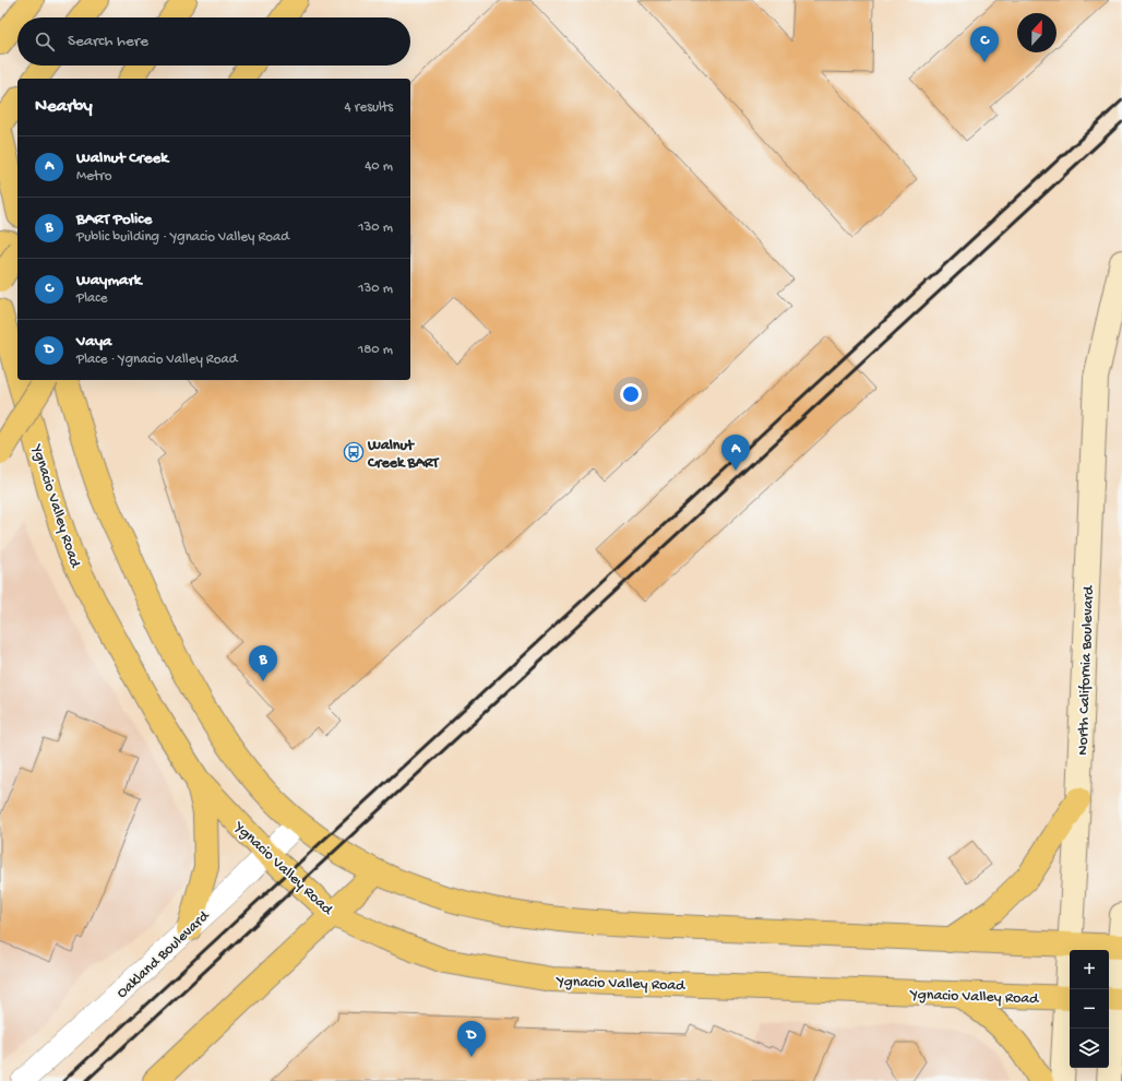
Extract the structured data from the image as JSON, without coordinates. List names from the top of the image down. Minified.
{"streets":{"highway":["Ygnacio Valley Road"],"main road":["North California Boulevard"],"street":["Oakland Boulevard"]},"crossings":[["Ygnacio Valley Road","North California Boulevard"],["Ygnacio Valley Road","Oakland Boulevard"]],"places":{"bus stop":["Walnut Creek BART"]},"north":"top","page":{"search":"Search here","pins":["C","A","B","D"],"heading":["Nearby","4 results"],"list":[{"mark":"A","name":"Walnut Creek","note":"Metro","value":"40 m"},{"mark":"B","name":"BART Police","note":"Public building · Ygnacio Valley Road","value":"130 m"},{"mark":"C","name":"Waymark","note":"Place","value":"130 m"},{"mark":"D","name":"Vaya","note":"Place · Ygnacio Valley Road","value":"180 m"}],"map_buttons":["+","−"]}}
